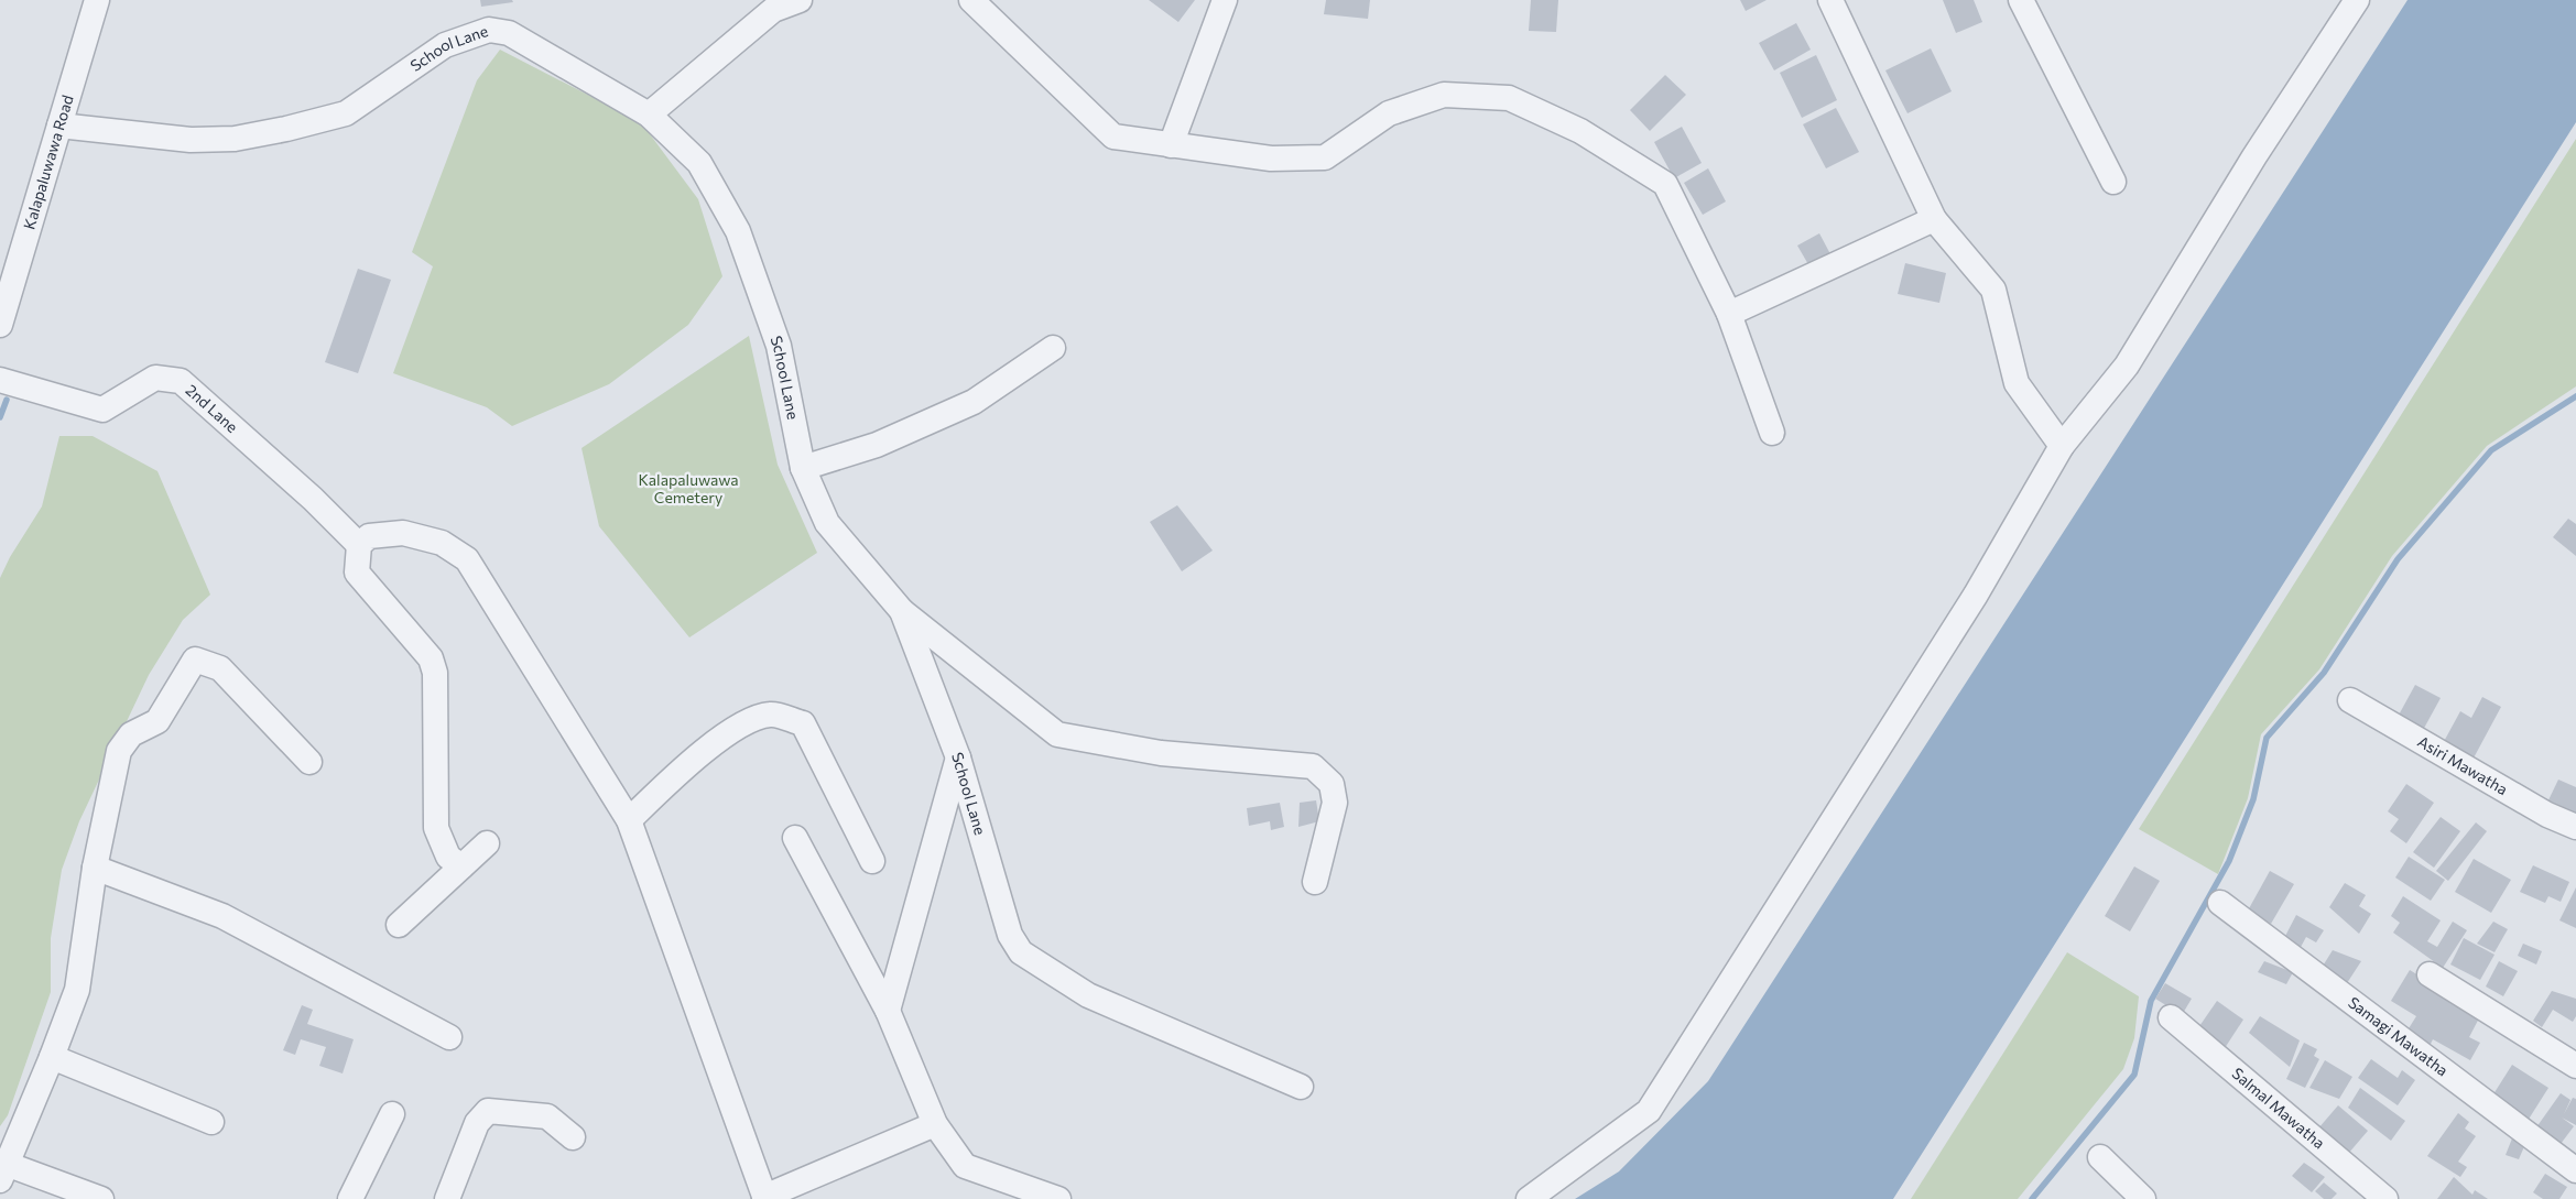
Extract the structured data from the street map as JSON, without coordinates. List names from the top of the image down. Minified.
{"streets":{"street":["School Lane","Kalapaluwawa Road","2nd Lane","Asiri Mawatha","Samagi Mawatha","Salmal Mawatha"]},"crossings":[["School Lane","Kalapaluwawa Road"]],"parks":["Kalapaluwawa Cemetery"]}
